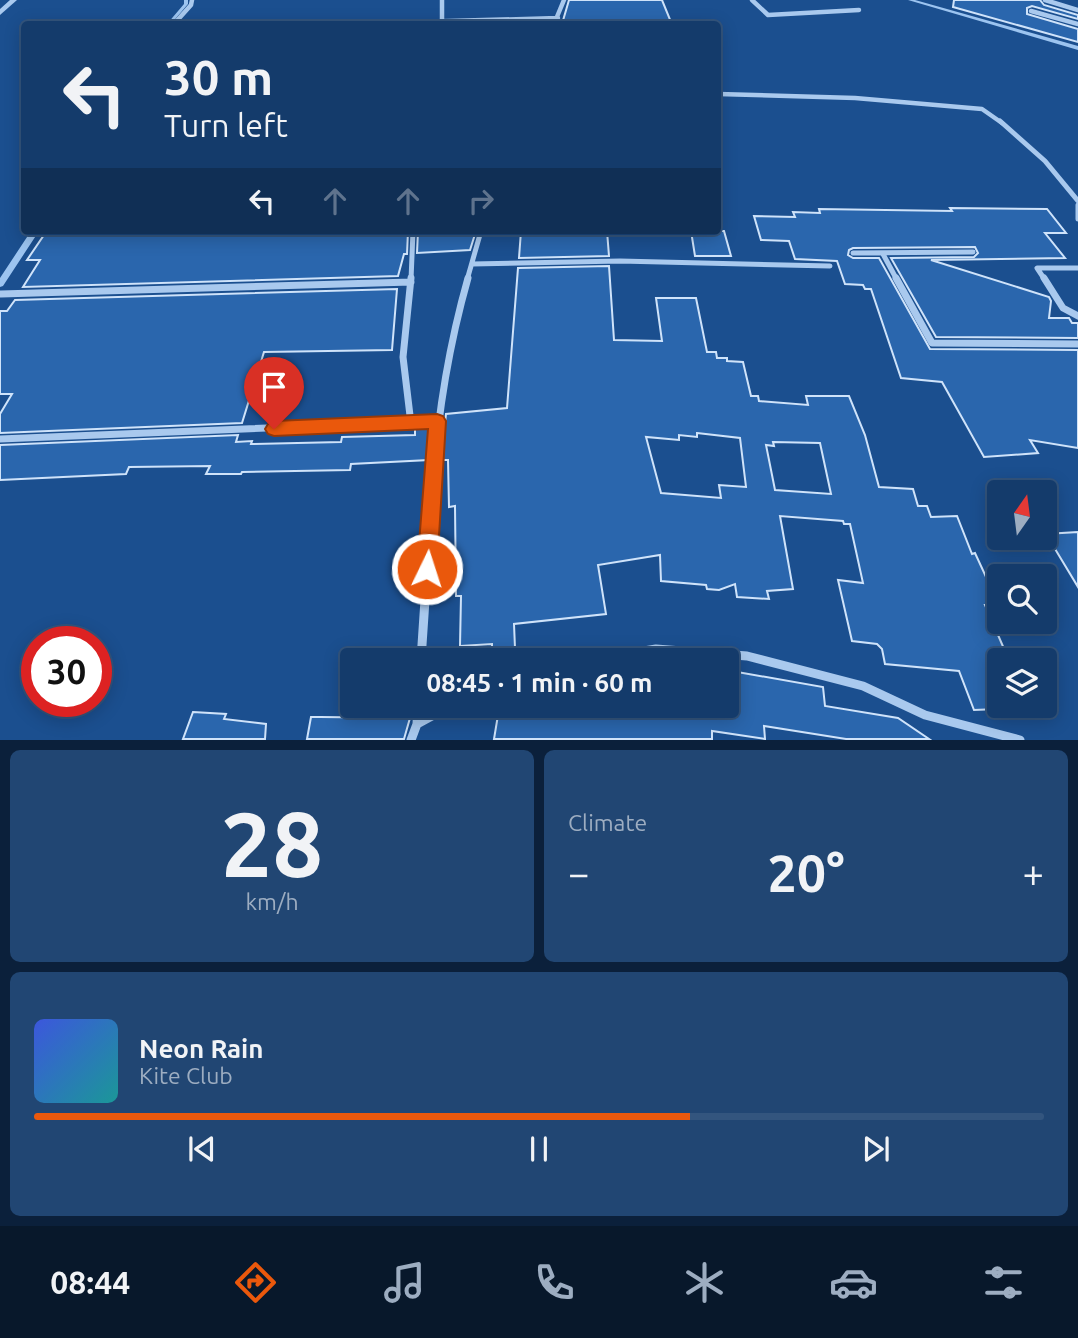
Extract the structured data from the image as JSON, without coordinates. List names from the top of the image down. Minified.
{"north":"top","page":{"turn":["30 m","Turn left"],"limit":"30","trip":"08:45 · 1 min · 60 m","tile":[["28","km/h"],"Climate"],"heat":["−","20°","+"],"song":["Neon Rain","Kite Club"],"tabs":"08:44"}}
